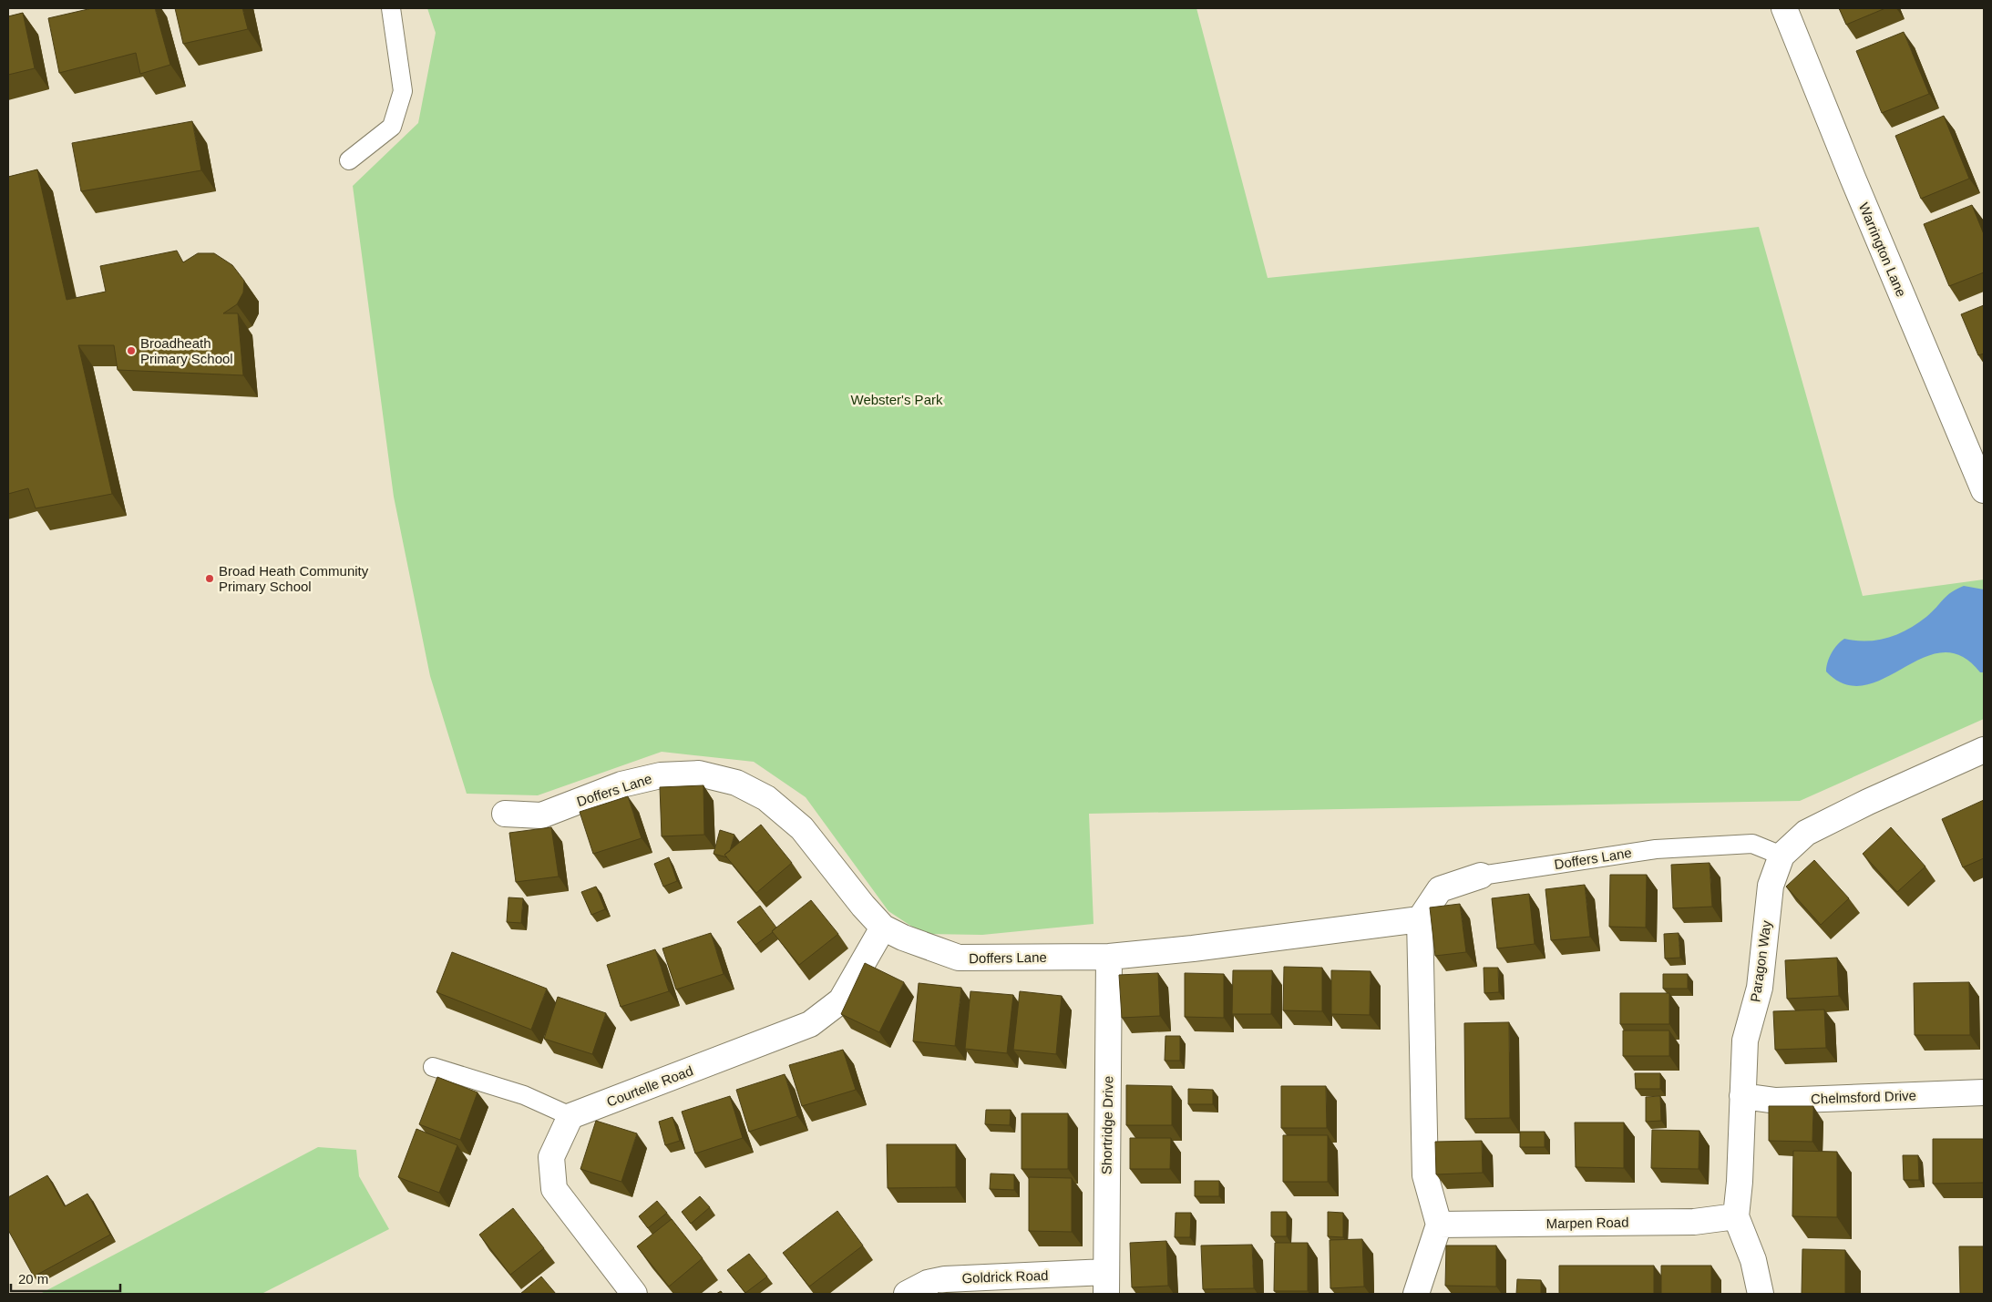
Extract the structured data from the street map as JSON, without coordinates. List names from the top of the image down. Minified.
{"streets":{"street":["Warrington Lane","Doffers Lane","Paragon Way","Courtelle Road","Chelmsford Drive","Shortridge Drive","Marpen Road","Goldrick Road"]},"crossings":[["Doffers Lane","Paragon Way"],["Doffers Lane","Courtelle Road"],["Doffers Lane","Shortridge Drive"],["Paragon Way","Chelmsford Drive"],["Paragon Way","Marpen Road"],["Shortridge Drive","Goldrick Road"]],"parks":["Webster's Park"],"places":["Broadheath Primary School","Broad Heath Community Primary School"],"scale_bar":"20 m"}
